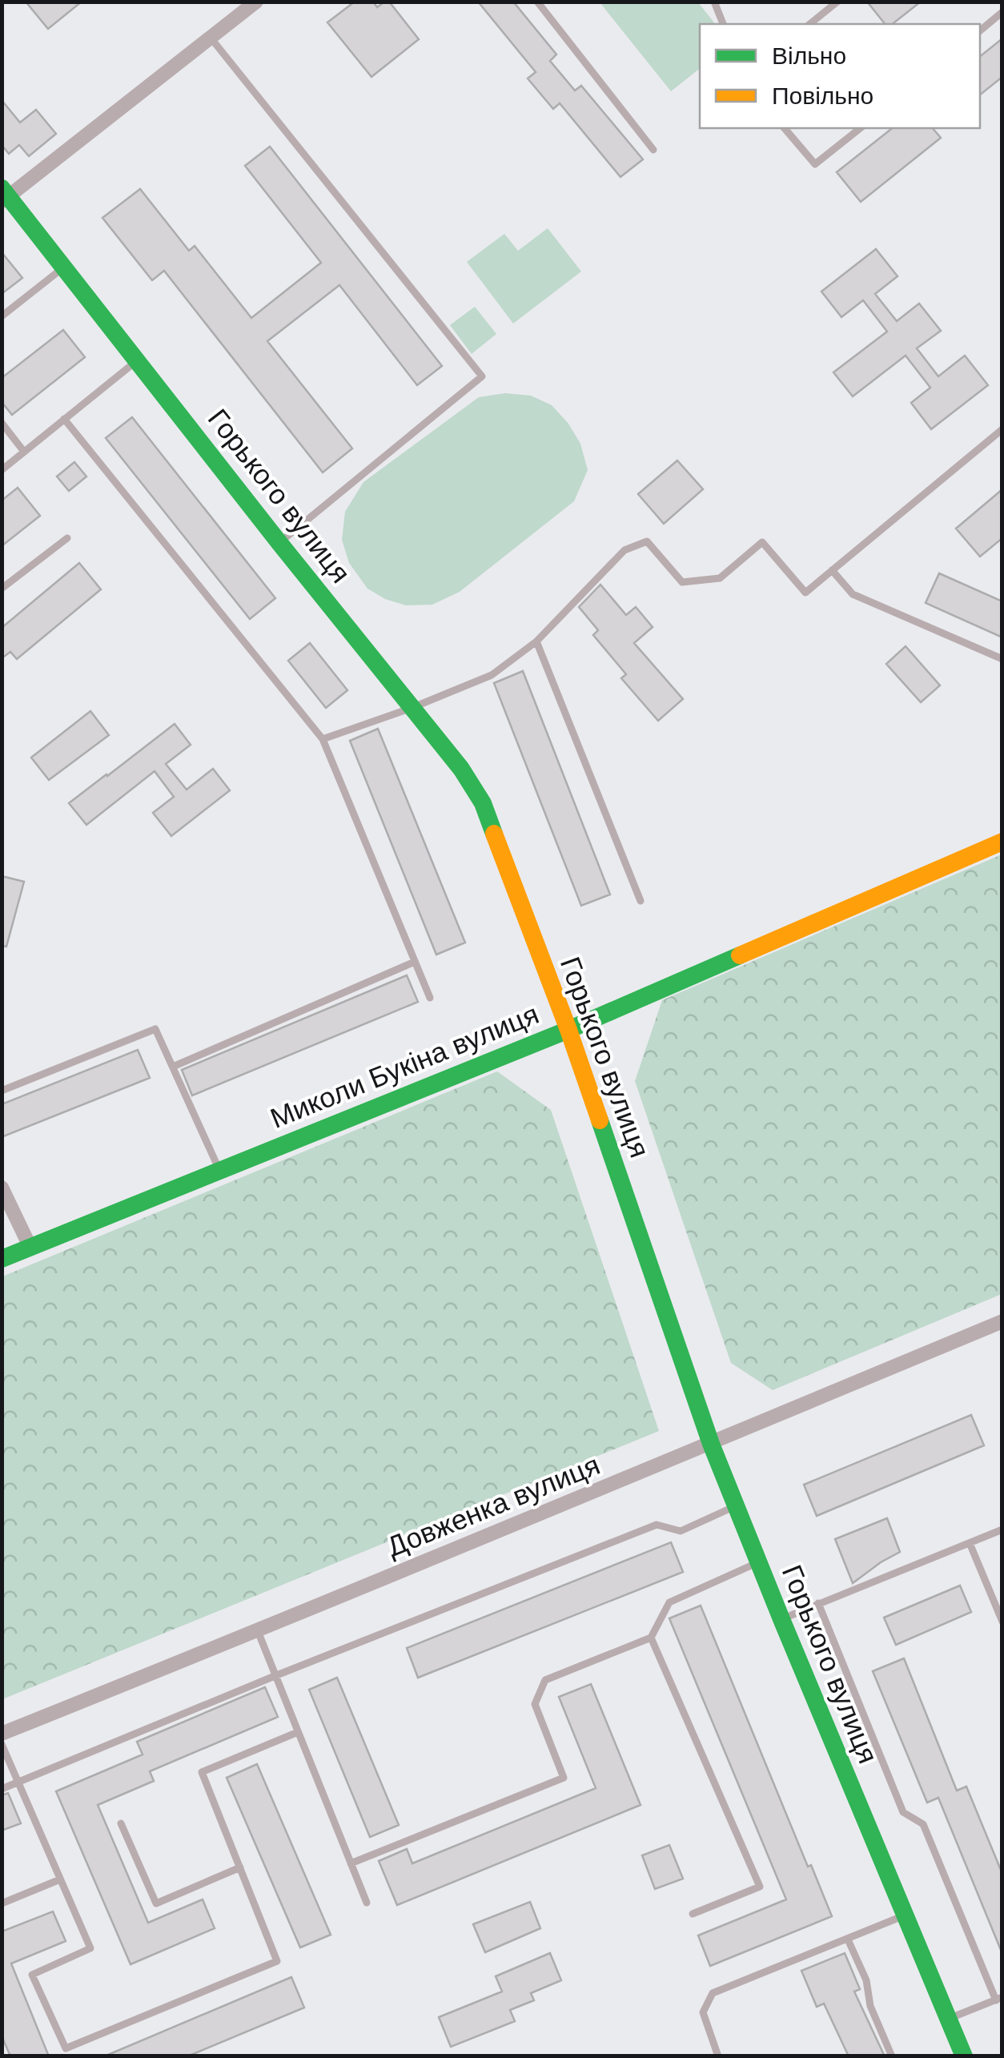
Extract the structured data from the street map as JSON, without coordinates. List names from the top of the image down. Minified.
{"streets":{"street":["Горького вулиця","Миколи Букіна вулиця","Довженка вулиця"]},"crossings":[["Горького вулиця","Миколи Букіна вулиця"],["Горького вулиця","Довженка вулиця"]],"legend":["Вільно","Повільно"]}
